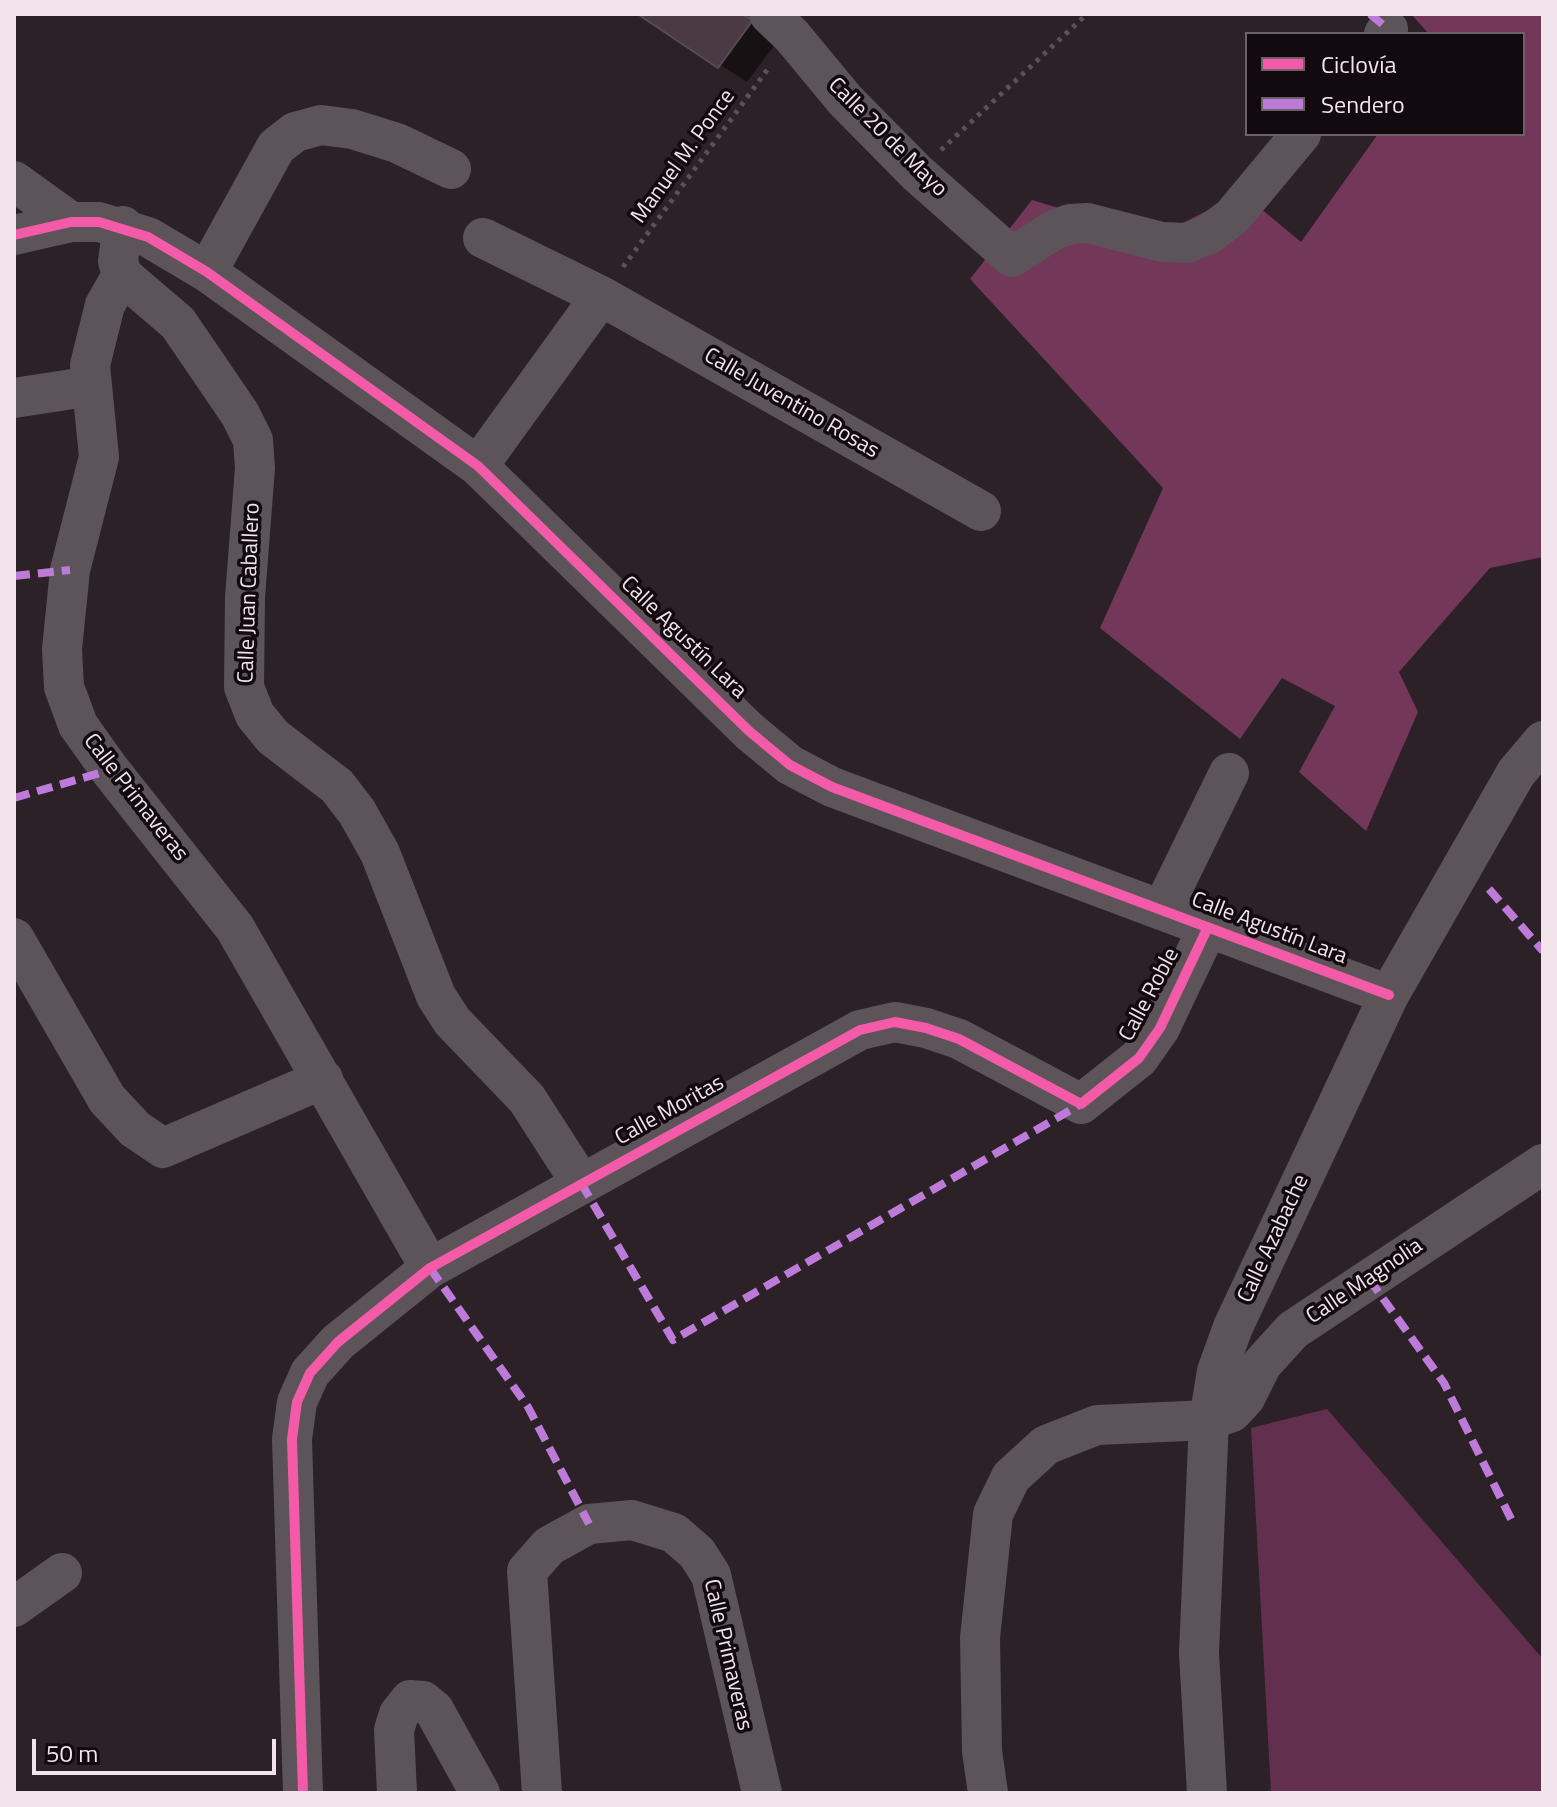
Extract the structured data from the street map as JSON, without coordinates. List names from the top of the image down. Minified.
{"streets":{"street":["Calle 20 de Mayo","Calle Juventino Rosas","Calle Juan Caballero","Calle Agustín Lara","Calle Primaveras","Calle Roble","Calle Moritas","Calle Azabache","Calle Magnolia"],"path":["Manuel M. Ponce"]},"crossings":[["Calle 20 de Mayo","Manuel M. Ponce"],["Manuel M. Ponce","Calle Juventino Rosas"],["Calle Juan Caballero","Calle Primaveras"],["Calle Juan Caballero","Calle Moritas"],["Calle Agustín Lara","Calle Roble"],["Calle Agustín Lara","Calle Azabache"],["Calle Primaveras","Calle Moritas"],["Calle Roble","Calle Moritas"],["Calle Azabache","Calle Magnolia"]],"legend":["Ciclovía","Sendero"],"scale_bar":"50 m"}
